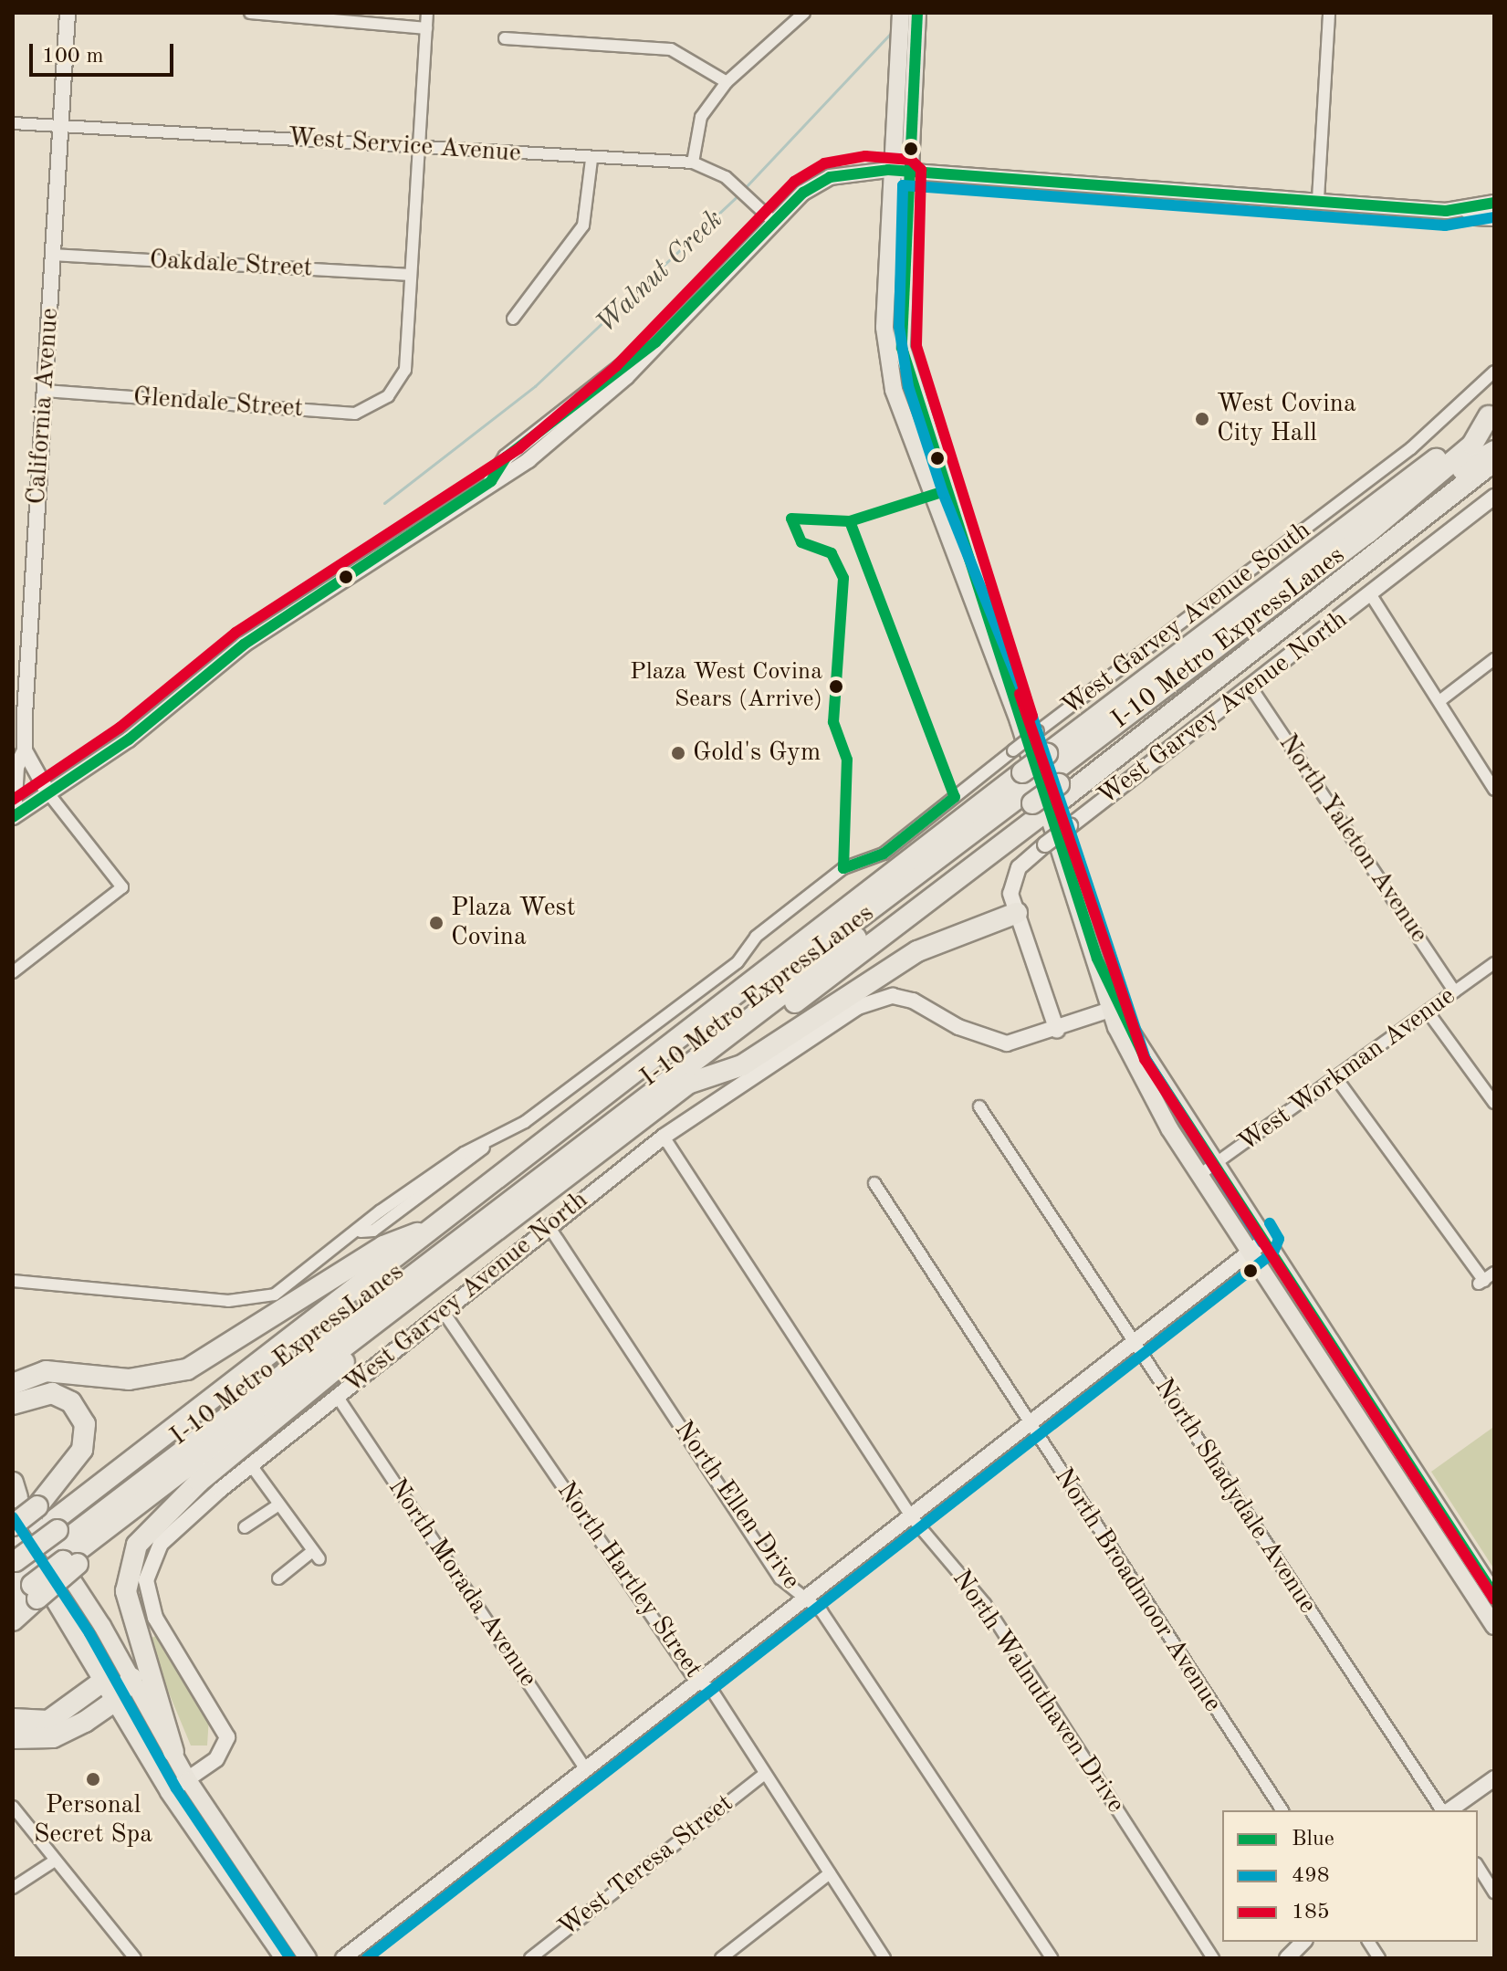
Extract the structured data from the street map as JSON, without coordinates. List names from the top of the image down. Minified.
{"streets":{"highway":["I-10 Metro ExpressLanes"],"street":["West Service Avenue","Oakdale Street","Glendale Street","California Avenue","West Garvey Avenue South","West Garvey Avenue North","North Yaleton Avenue","West Workman Avenue","North Shadydale Avenue","North Ellen Drive","North Hartley Street","North Morada Avenue","North Broadmoor Avenue","North Walnuthaven Drive","West Teresa Street"]},"crossings":[["West Service Avenue","California Avenue"],["Oakdale Street","Glendale Street"],["Oakdale Street","California Avenue"],["Glendale Street","California Avenue"],["West Garvey Avenue North","North Yaleton Avenue"],["West Garvey Avenue North","North Ellen Drive"],["West Garvey Avenue North","North Hartley Street"],["West Garvey Avenue North","North Morada Avenue"],["West Garvey Avenue North","North Walnuthaven Drive"],["North Yaleton Avenue","West Workman Avenue"],["North Hartley Street","West Teresa Street"]],"water":["Walnut Creek"],"places":["West Covina City Hall","Plaza West Covina Sears (Arrive)","Gold's Gym","Plaza West Covina","Personal Secret Spa"],"lines":["transit line Blue","transit line 185","transit line 498"],"legend":["Blue","498","185"],"scale_bar":"100 m"}
